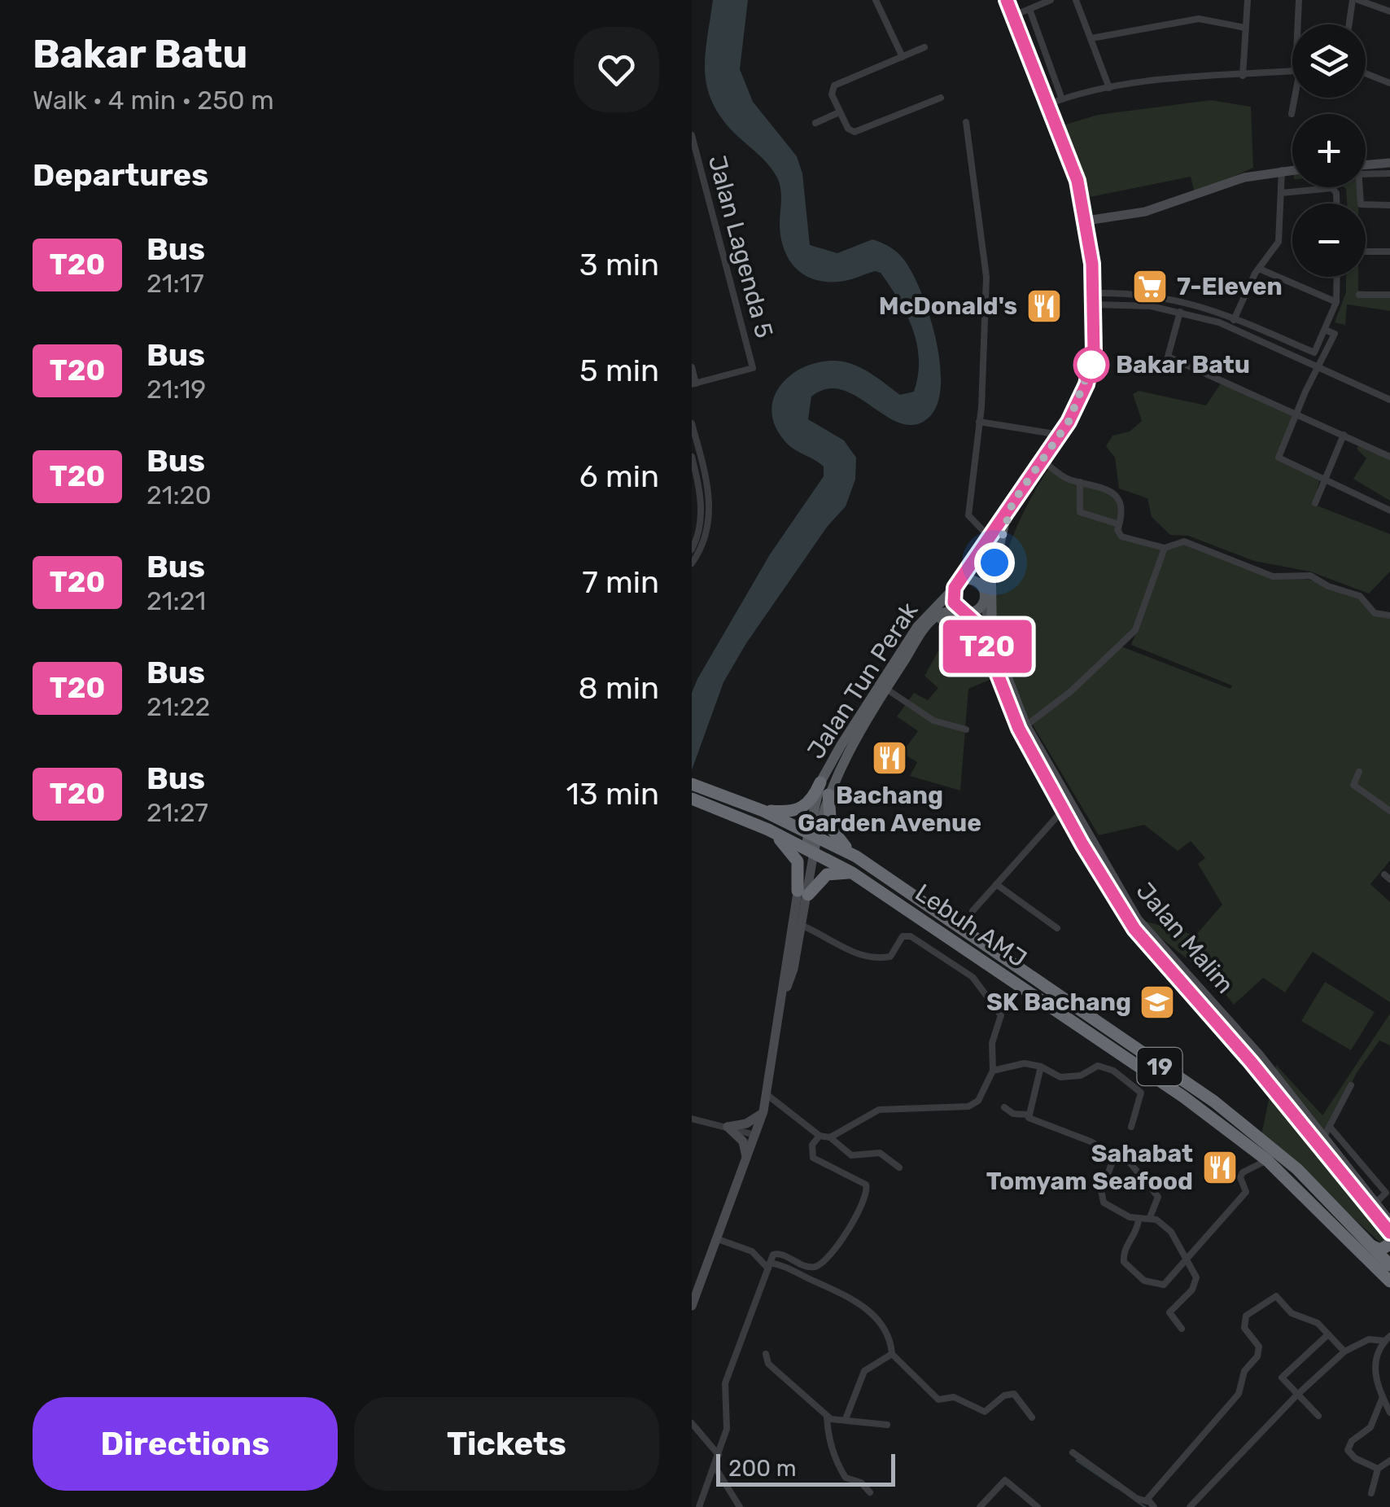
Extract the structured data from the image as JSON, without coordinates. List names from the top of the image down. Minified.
{"streets":{"highway":["Lebuh AMJ","19"],"main road":["Jalan Tun Perak","Jalan Malim"],"street":["Jalan Lagenda 5"]},"crossings":[["Jalan Tun Perak","Lebuh AMJ"],["Jalan Tun Perak","Jalan Malim"]],"places":{"supermarket":["7-Eleven"],"restaurant":["McDonald's","Bachang Garden Avenue","Sahabat Tomyam Seafood"],"other":["Bakar Batu"],"school or university":["SK Bachang"]},"lines":["bus line T20"],"scale_bar":"200 m","page":{"heading":[["Bakar Batu","Walk · 4 min · 250 m"],"Departures"],"on_map":"T20","map_buttons":["+","−"],"list":[{"mark":"T20","name":"Bus","note":"21:17","value":"3 min"},{"mark":"T20","name":"Bus","note":"21:19","value":"5 min"},{"mark":"T20","name":"Bus","note":"21:20","value":"6 min"},{"mark":"T20","name":"Bus","note":"21:21","value":"7 min"},{"mark":"T20","name":"Bus","note":"21:22","value":"8 min"},{"mark":"T20","name":"Bus","note":"21:27","value":"13 min"}],"buttons":["Directions","Tickets"],"scale":"200 m"}}
